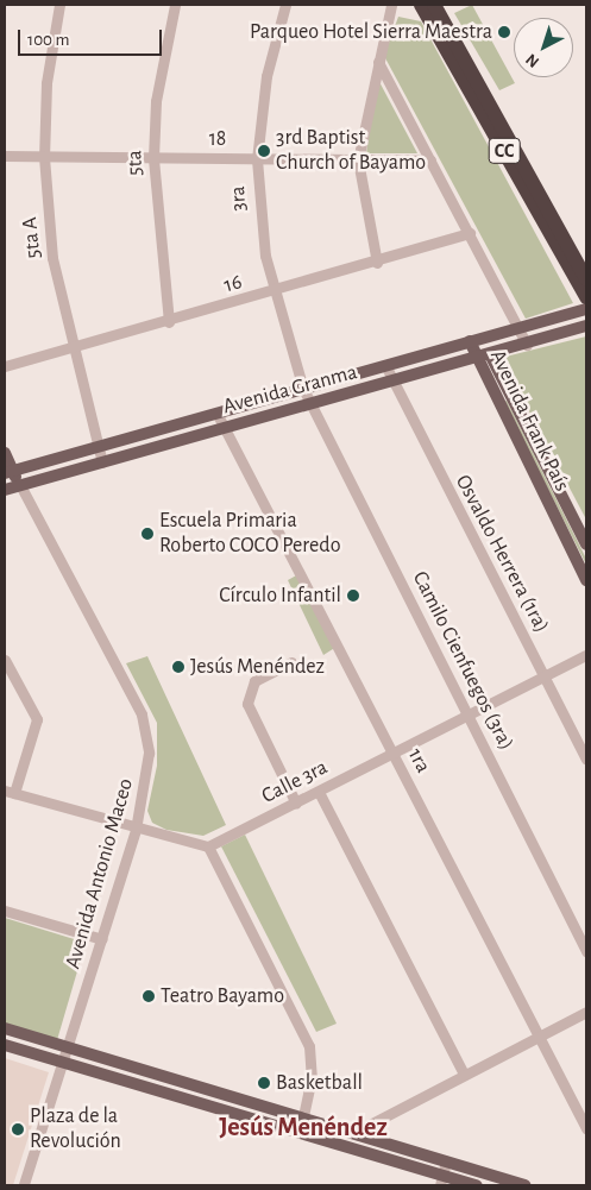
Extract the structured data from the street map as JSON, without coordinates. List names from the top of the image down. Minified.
{"streets":{"highway":["CC"],"main road":["Avenida Granma","Avenida Frank País","Avenida Antonio Maceo"],"street":["18","5ta","3ra","5ta A","16","Osvaldo Herrera (1ra)","Camilo Cienfuegos (3ra)","1ra","Calle 3ra"]},"crossings":[["18","5ta"],["18","3ra"],["18","5ta A"],["5ta","16"],["3ra","16"],["3ra","Avenida Granma"],["3ra","Camilo Cienfuegos (3ra)"],["5ta A","16"],["5ta A","Avenida Granma"],["Avenida Granma","Avenida Frank País"],["Avenida Granma","Osvaldo Herrera (1ra)"],["Avenida Granma","Camilo Cienfuegos (3ra)"],["Avenida Granma","1ra"],["Avenida Granma","Avenida Antonio Maceo"],["Osvaldo Herrera (1ra)","Calle 3ra"],["Camilo Cienfuegos (3ra)","Calle 3ra"],["1ra","Calle 3ra"]],"districts":["Jesús Menéndez"],"places":["Parqueo Hotel Sierra Maestra","3rd Baptist Church of Bayamo","Escuela Primaria Roberto COCO Peredo","Círculo Infantil","Jesús Menéndez","Teatro Bayamo","Basketball","Plaza de la Revolución"],"scale_bar":"100 m","north":"bottom left"}
